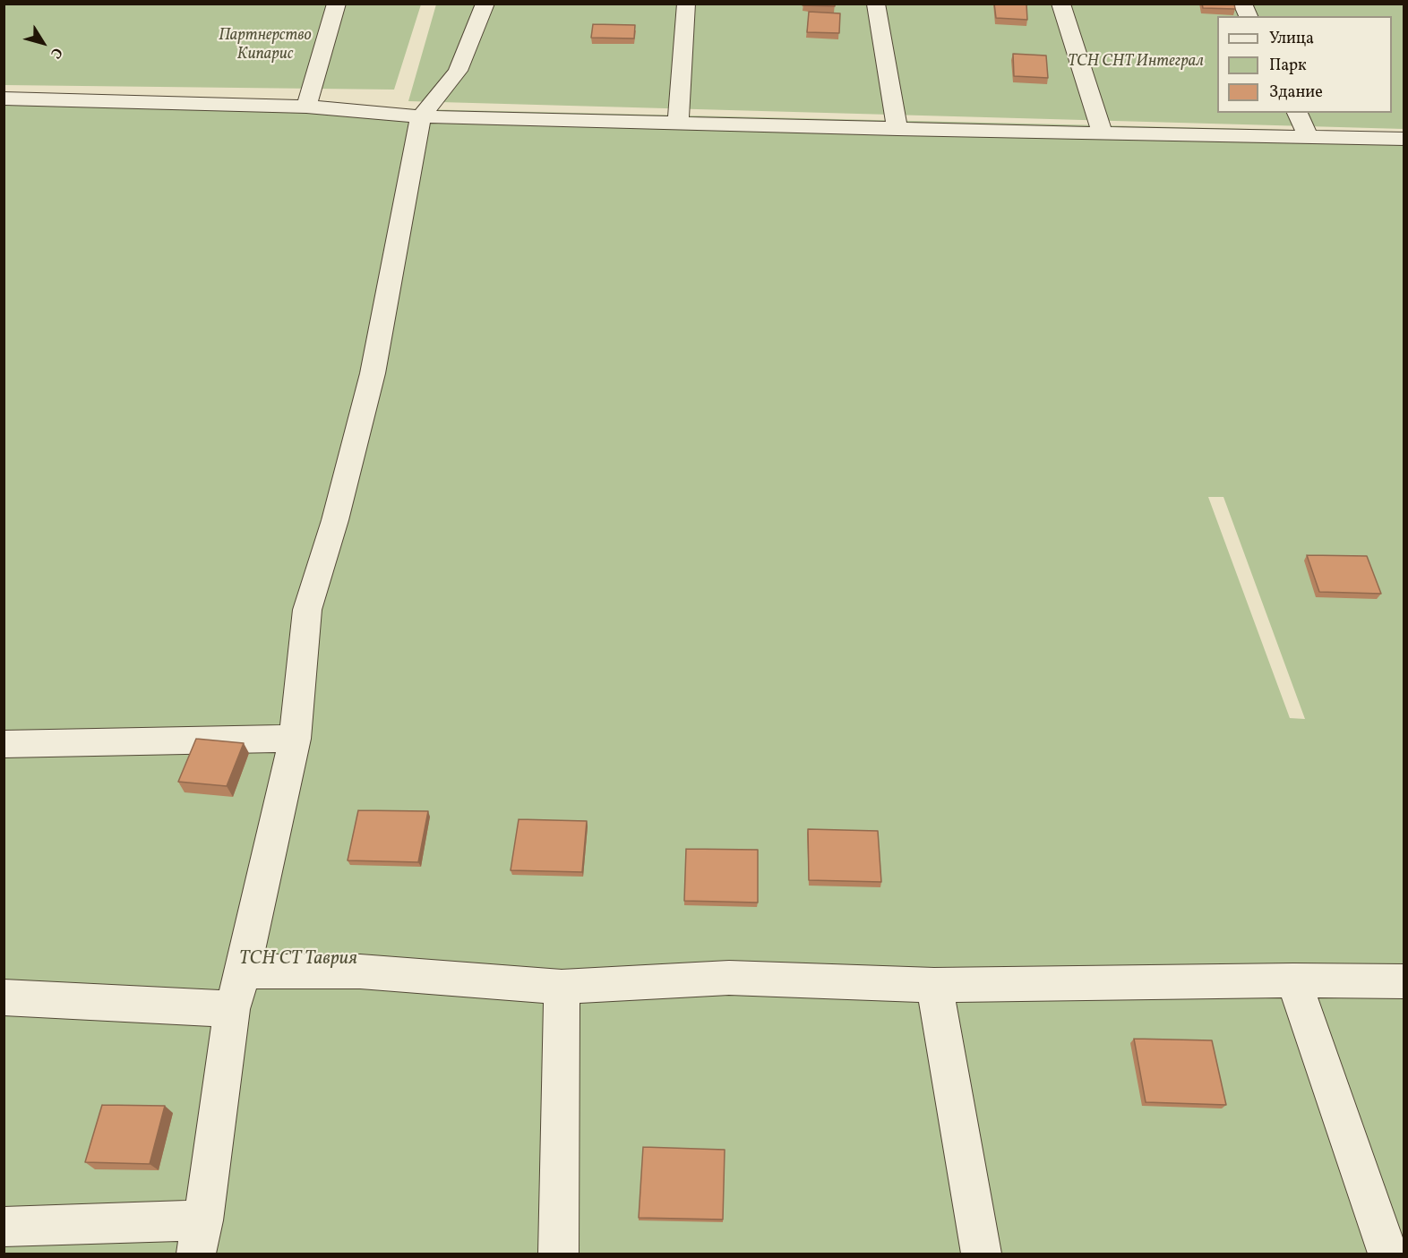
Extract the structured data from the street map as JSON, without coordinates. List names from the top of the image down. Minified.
{"parks":["Партнерство Кипарис","ТСН СНТ Интеграл","ТСН СТ Таврия"],"legend":["Улица","Парк","Здание"],"north":"bottom right"}
